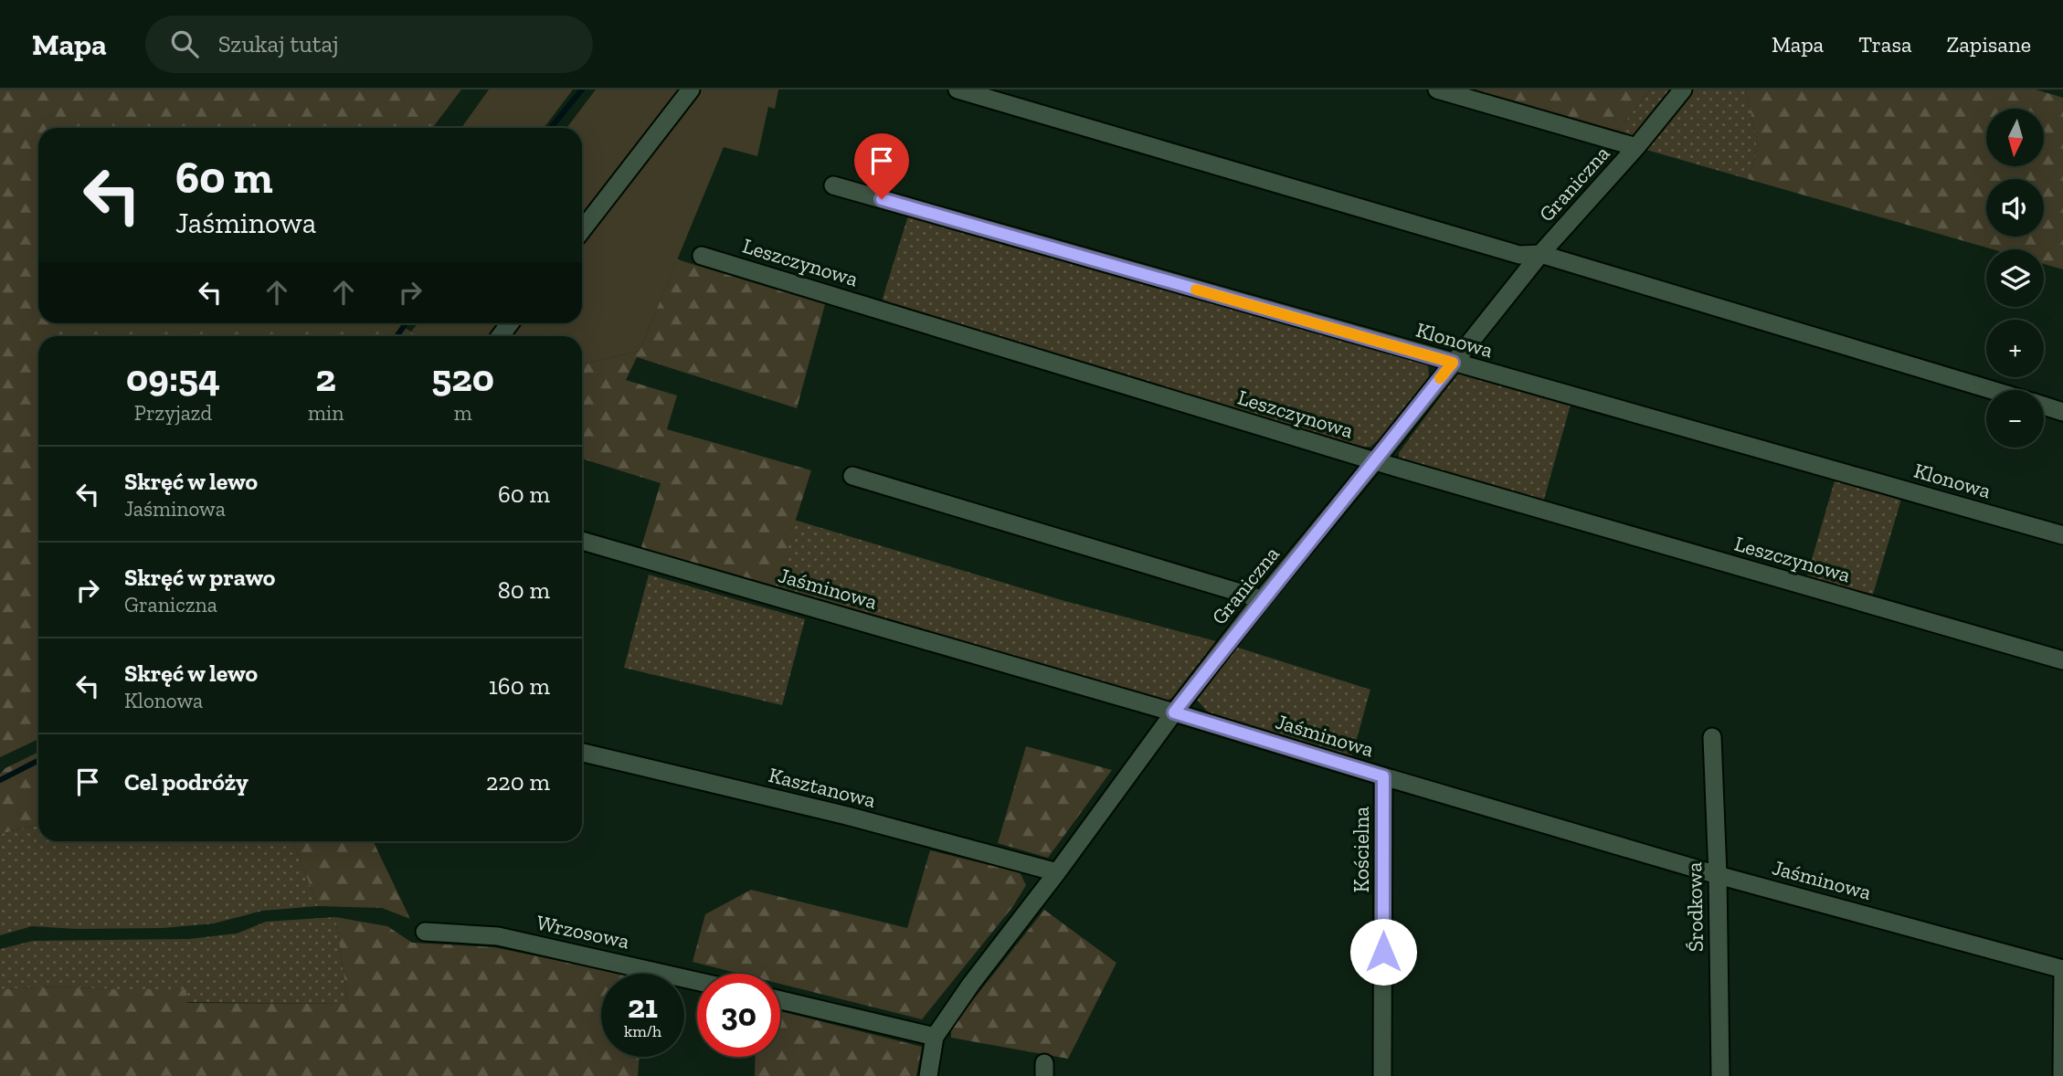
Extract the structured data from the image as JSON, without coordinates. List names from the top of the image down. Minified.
{"streets":{"street":["Graniczna","Leszczynowa","Klonowa","Jaśminowa","Kasztanowa","Kościelna","Środkowa","Wrzosowa"]},"crossings":[["Graniczna","Leszczynowa"],["Graniczna","Klonowa"],["Graniczna","Jaśminowa"],["Graniczna","Kasztanowa"],["Jaśminowa","Kościelna"],["Jaśminowa","Środkowa"]],"north":"bottom","page":{"header":"Mapa","search":"Szukaj tutaj","nav":["Mapa","Trasa","Zapisane"],"map_buttons":["+","−"],"turn":["60 m","Jaśminowa"],"eta":["09:54","Przyjazd","2","min","520","m"],"list":[{"name":"Skręć w lewo","note":"Jaśminowa","value":"60 m"},{"name":"Skręć w prawo","note":"Graniczna","value":"80 m"},{"name":"Skręć w lewo","note":"Klonowa","value":"160 m"},{"name":"Cel podróży","value":"220 m"}],"speed":"21 km/h","limit":"30"}}
